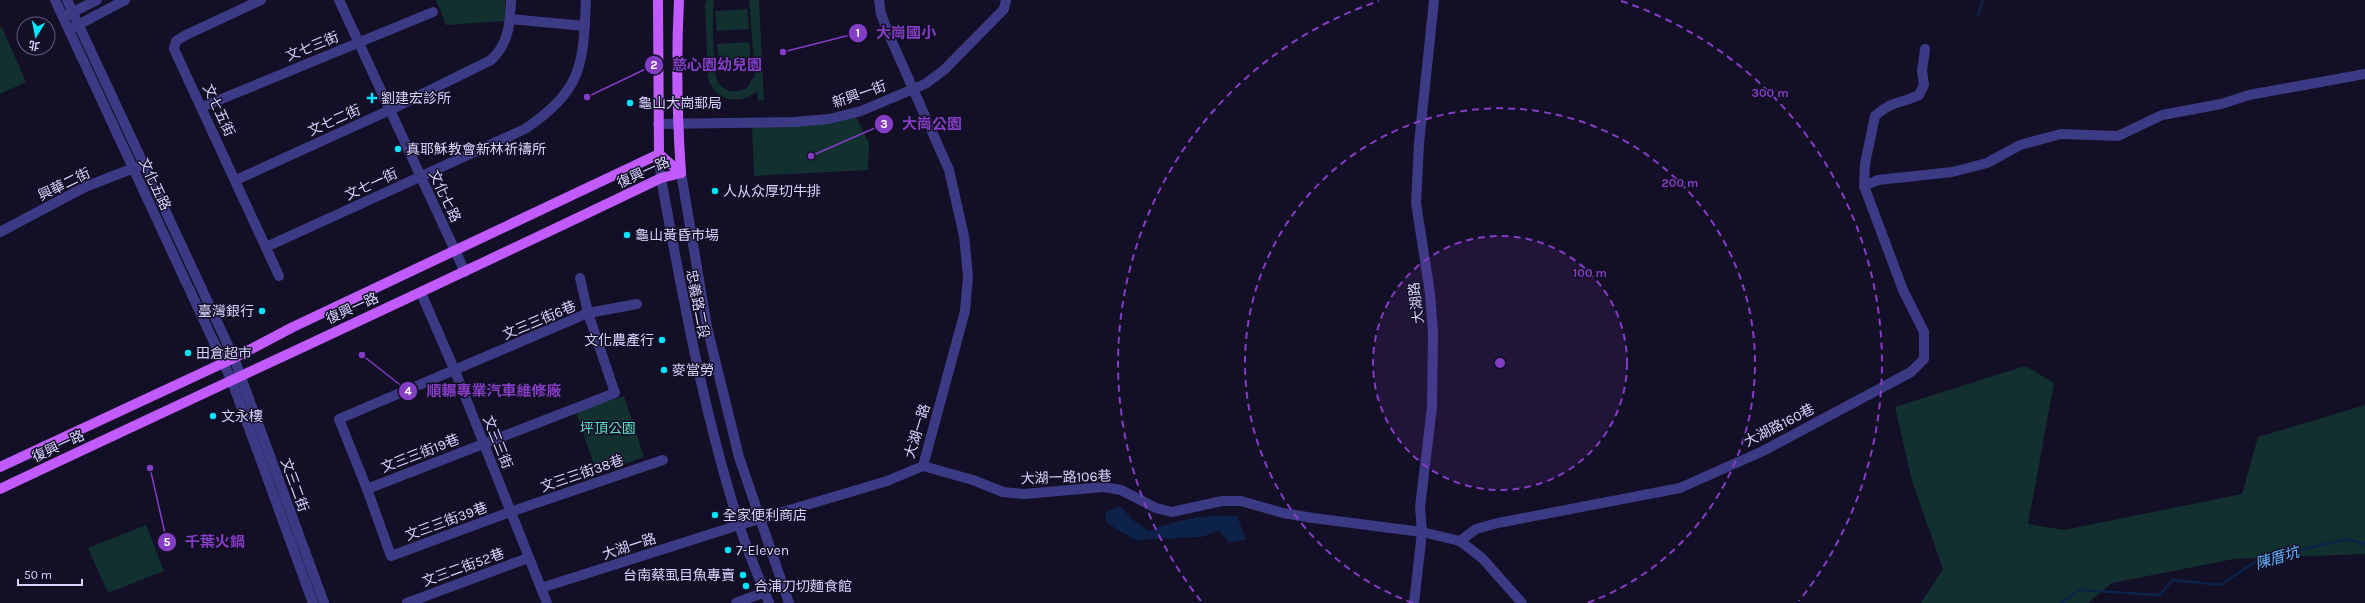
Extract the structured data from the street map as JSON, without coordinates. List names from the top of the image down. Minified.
{"streets":{"main road":["復興一路","忠義路二段"],"street":["文七三街","新興一街","文七五街","文七二街","興華二街","文化五路","文七一街","文化七路","大湖路","文三三街6巷","大湖路160巷","大湖一路","文三三街","文三三街19巷","文三三街38巷","大湖一路106巷","文三二街","文三三街39巷","文三二街52巷"]},"crossings":[["文七三街","文七五街"],["文七三街","文化七路"],["新興一街","忠義路二段"],["新興一街","大湖一路"],["文七五街","文七二街"],["文七五街","文七一街"],["文七二街","文化七路"],["復興一路","文化五路"],["復興一路","文化七路"],["復興一路","忠義路二段"],["復興一路","文三三街"],["復興一路","文三二街"],["興華二街","文化五路"],["文化五路","文三二街"],["文七一街","文化七路"],["大湖路","大湖一路106巷"],["忠義路二段","大湖一路"],["文三三街6巷","文三三街"],["文三三街6巷","文三三街19巷"],["文三三街6巷","文三三街39巷"],["大湖路160巷","大湖一路106巷"],["大湖一路","文三三街"],["大湖一路","大湖一路106巷"],["文三三街","文三三街19巷"],["文三三街","文三三街38巷"],["文三三街","文三三街39巷"],["文三三街","文三二街52巷"],["文三三街19巷","文三三街39巷"],["文三三街38巷","文三三街39巷"]],"water":["陳厝坑"],"parks":["坪頂公園"],"places":{"other":["大崗國小","慈心園幼兒園","龜山大崗郵局","真耶穌教會新林祈禱所","大崗公園","人从众厚切牛排","龜山黃昏市場","臺灣銀行","文化農產行","田倉超市","順輾專業汽車維修廠","麥當勞","文永樓","千葉火鍋","全家便利商店","7-Eleven","台南蔡虱目魚專賣","合浦刀切麵食館"],"health":["劉建宏診所"]},"scale_bar":"50 m","north":"bottom","rings":["300 m","200 m","100 m"]}
